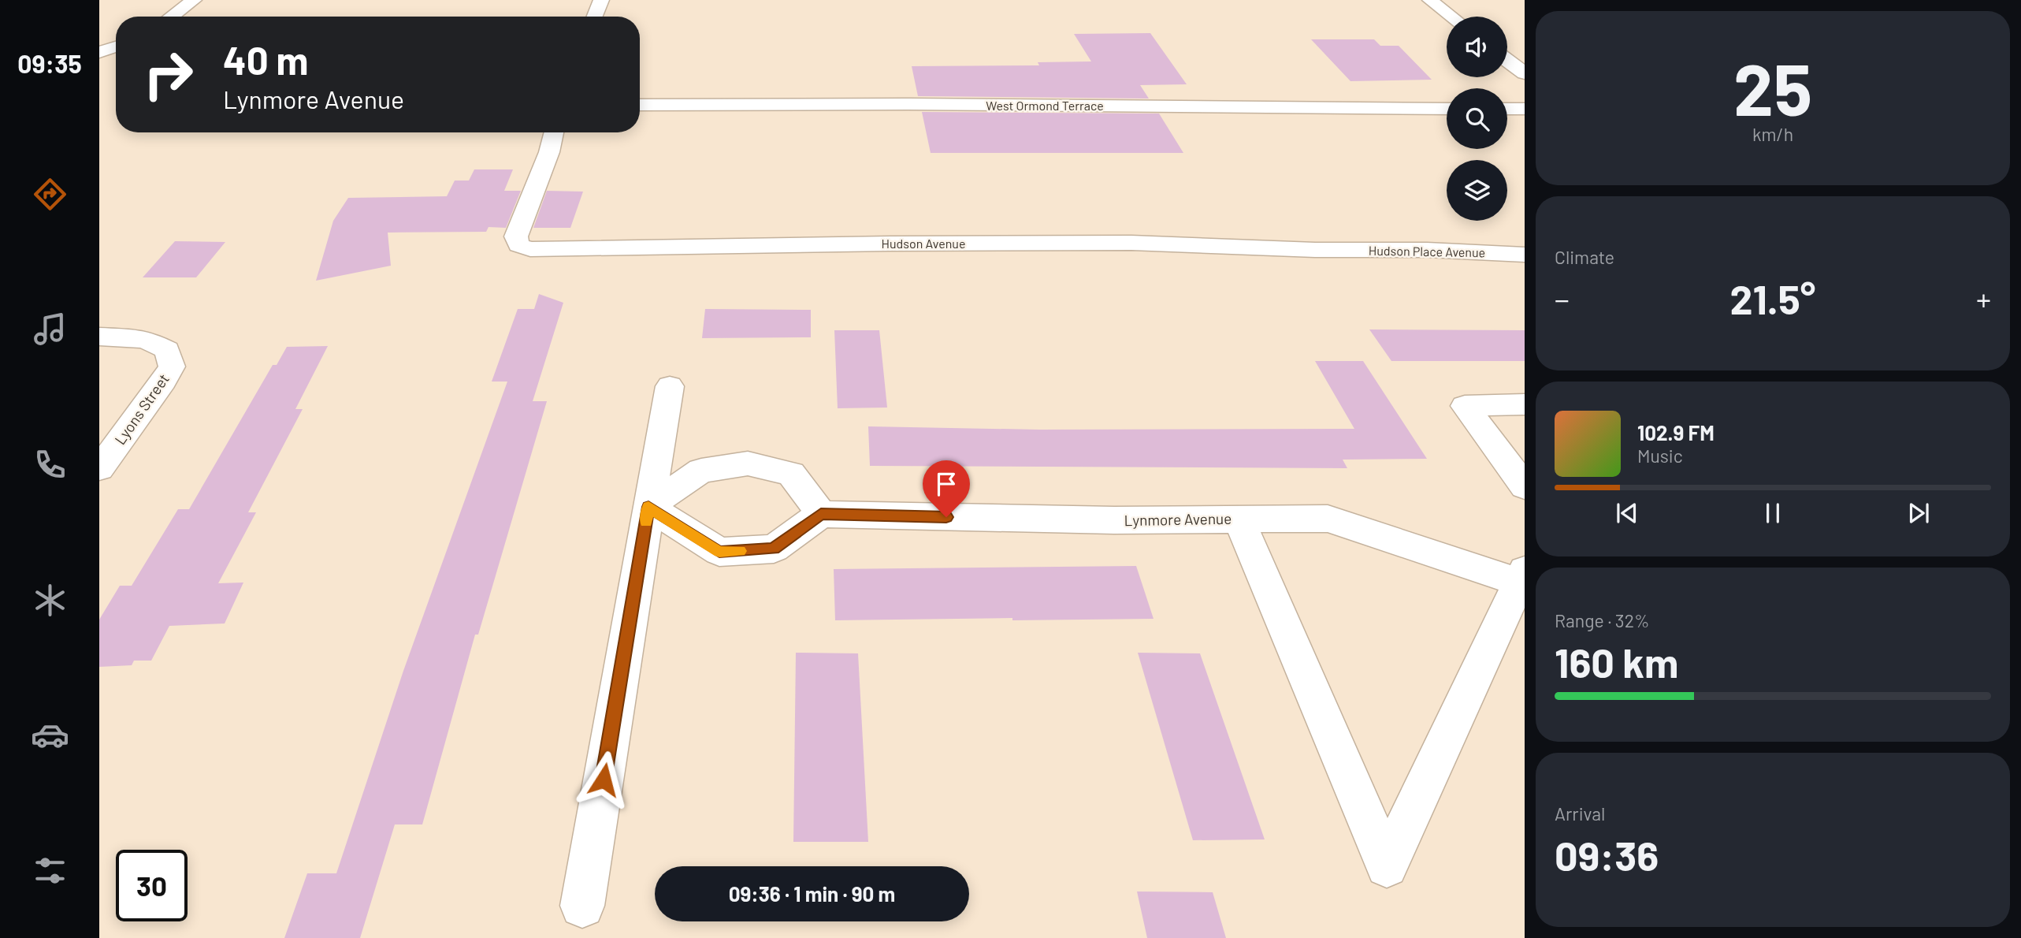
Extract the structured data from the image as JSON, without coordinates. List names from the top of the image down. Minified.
{"streets":{"street":["West Ormond Terrace","Hudson Avenue","Hudson Place Avenue","Lyons Street","Lynmore Avenue"]},"crossings":[["Hudson Avenue","Hudson Place Avenue"]],"page":{"tabs":"09:35","tile":[["25","km/h"],"Climate",["Range · 32%","160 km"],["Arrival","09:36"]],"turn":["40 m","Lynmore Avenue"],"heat":["−","21.5°","+"],"song":["102.9 FM","Music"],"limit":"30","trip":"09:36 · 1 min · 90 m"}}
